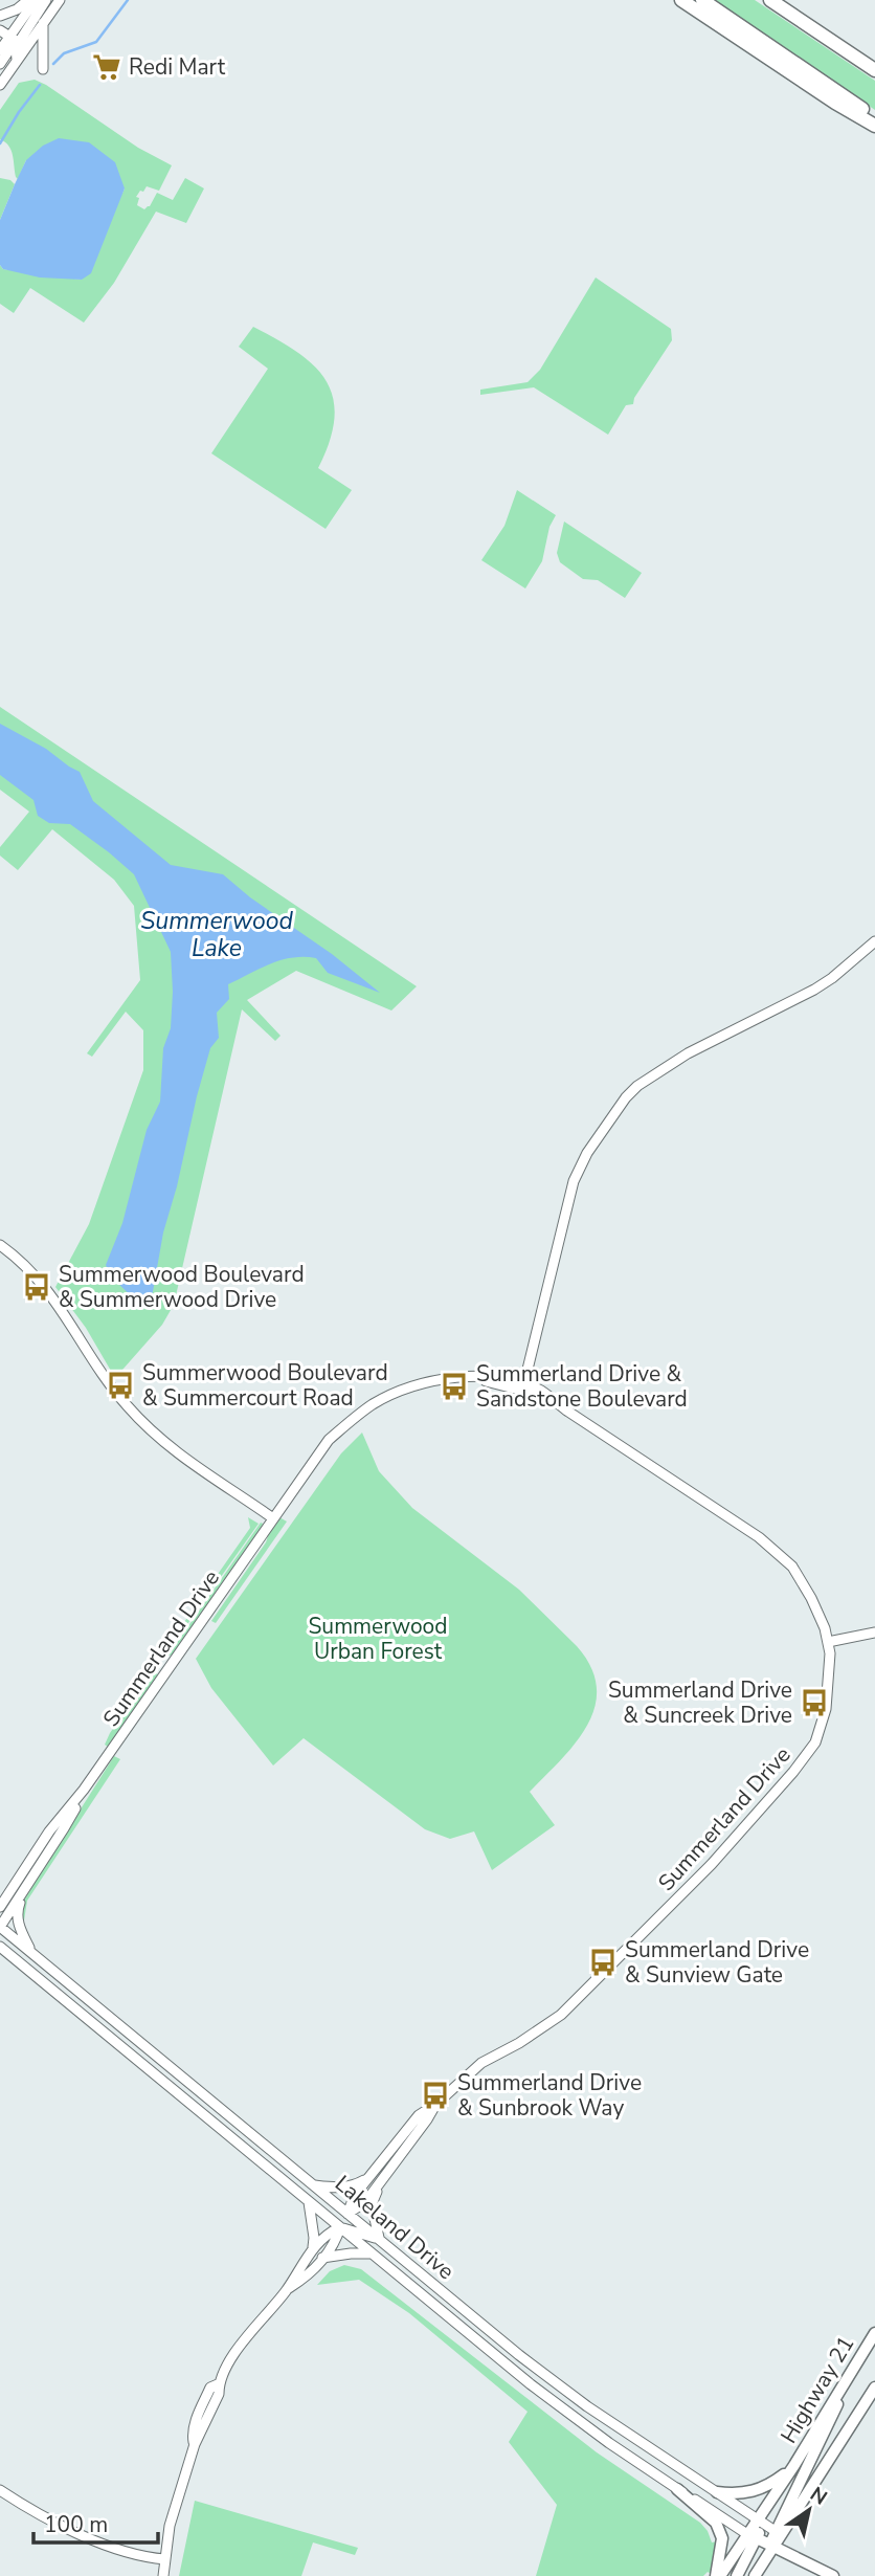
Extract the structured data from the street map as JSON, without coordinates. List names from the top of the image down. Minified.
{"streets":{"main road":["Highway 21"],"street":["Summerland Drive","Lakeland Drive"]},"crossings":[["Summerland Drive","Lakeland Drive"],["Lakeland Drive","Highway 21"]],"water":["Summerwood Lake"],"parks":["Summerwood Urban Forest"],"places":{"supermarket":["Redi Mart"],"bus stop":["Summerwood Boulevard & Summerwood Drive","Summerwood Boulevard & Summercourt Road","Summerland Drive & Sandstone Boulevard","Summerland Drive & Suncreek Drive","Summerland Drive & Sunview Gate","Summerland Drive & Sunbrook Way"]},"scale_bar":"100 m","north":"top right"}
